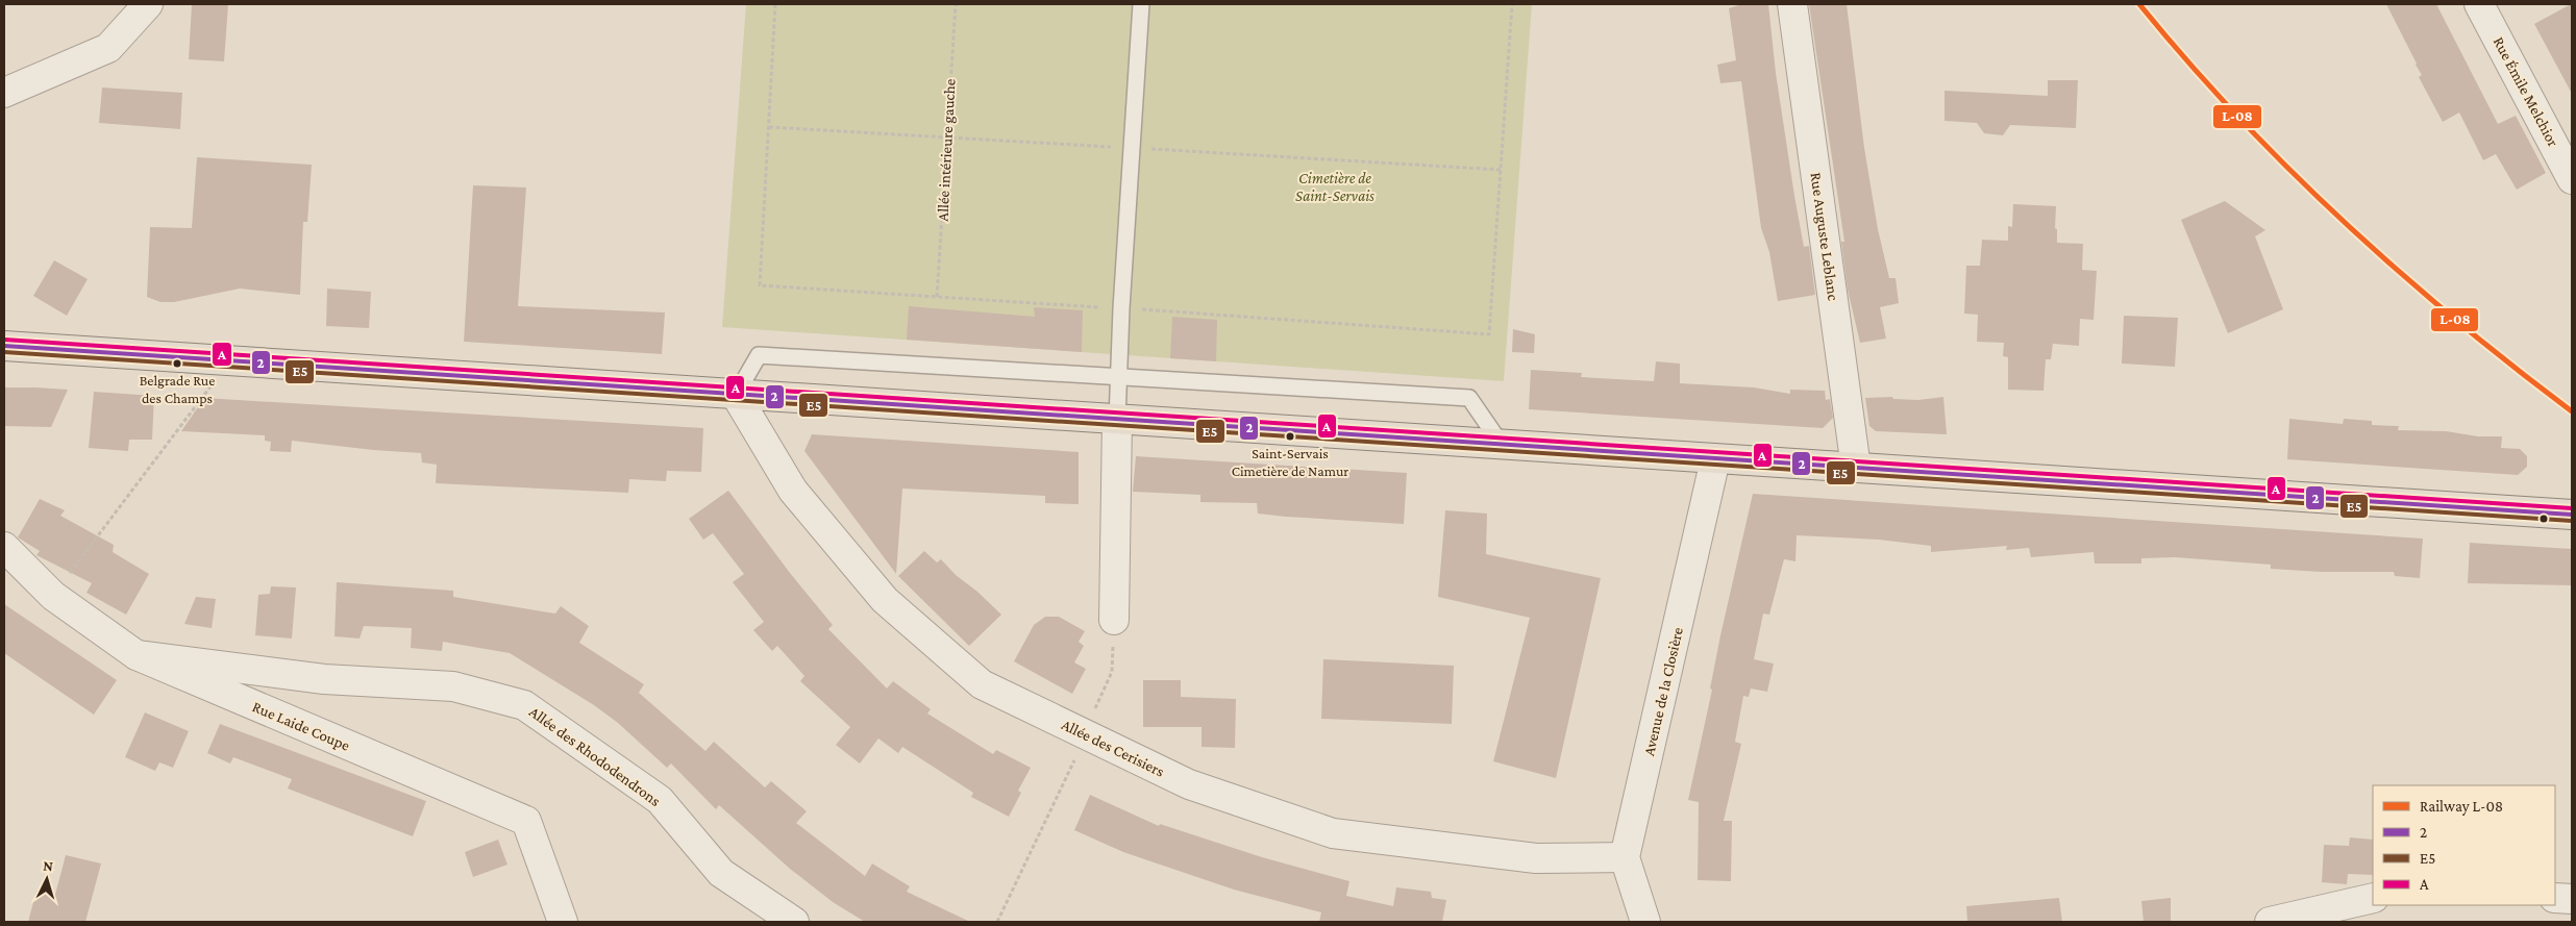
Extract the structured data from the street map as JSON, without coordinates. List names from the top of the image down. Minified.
{"streets":{"street":["Rue Émile Melchior","Rue Auguste Leblanc","Avenue de la Closière","Rue Laide Coupe","Allée des Cerisiers","Allée des Rhododendrons"],"path":["Allée intérieure gauche"]},"crossings":[["Avenue de la Closière","Allée des Cerisiers"],["Rue Laide Coupe","Allée des Rhododendrons"]],"parks":["Cimetière de Saint-Servais"],"places":["Belgrade Rue des Champs","Saint-Servais Cimetière de Namur"],"lines":["rail line L-08","transit line A","transit line 2","transit line E5"],"legend":["Railway L-08","2","E5","A"],"north":"top"}
